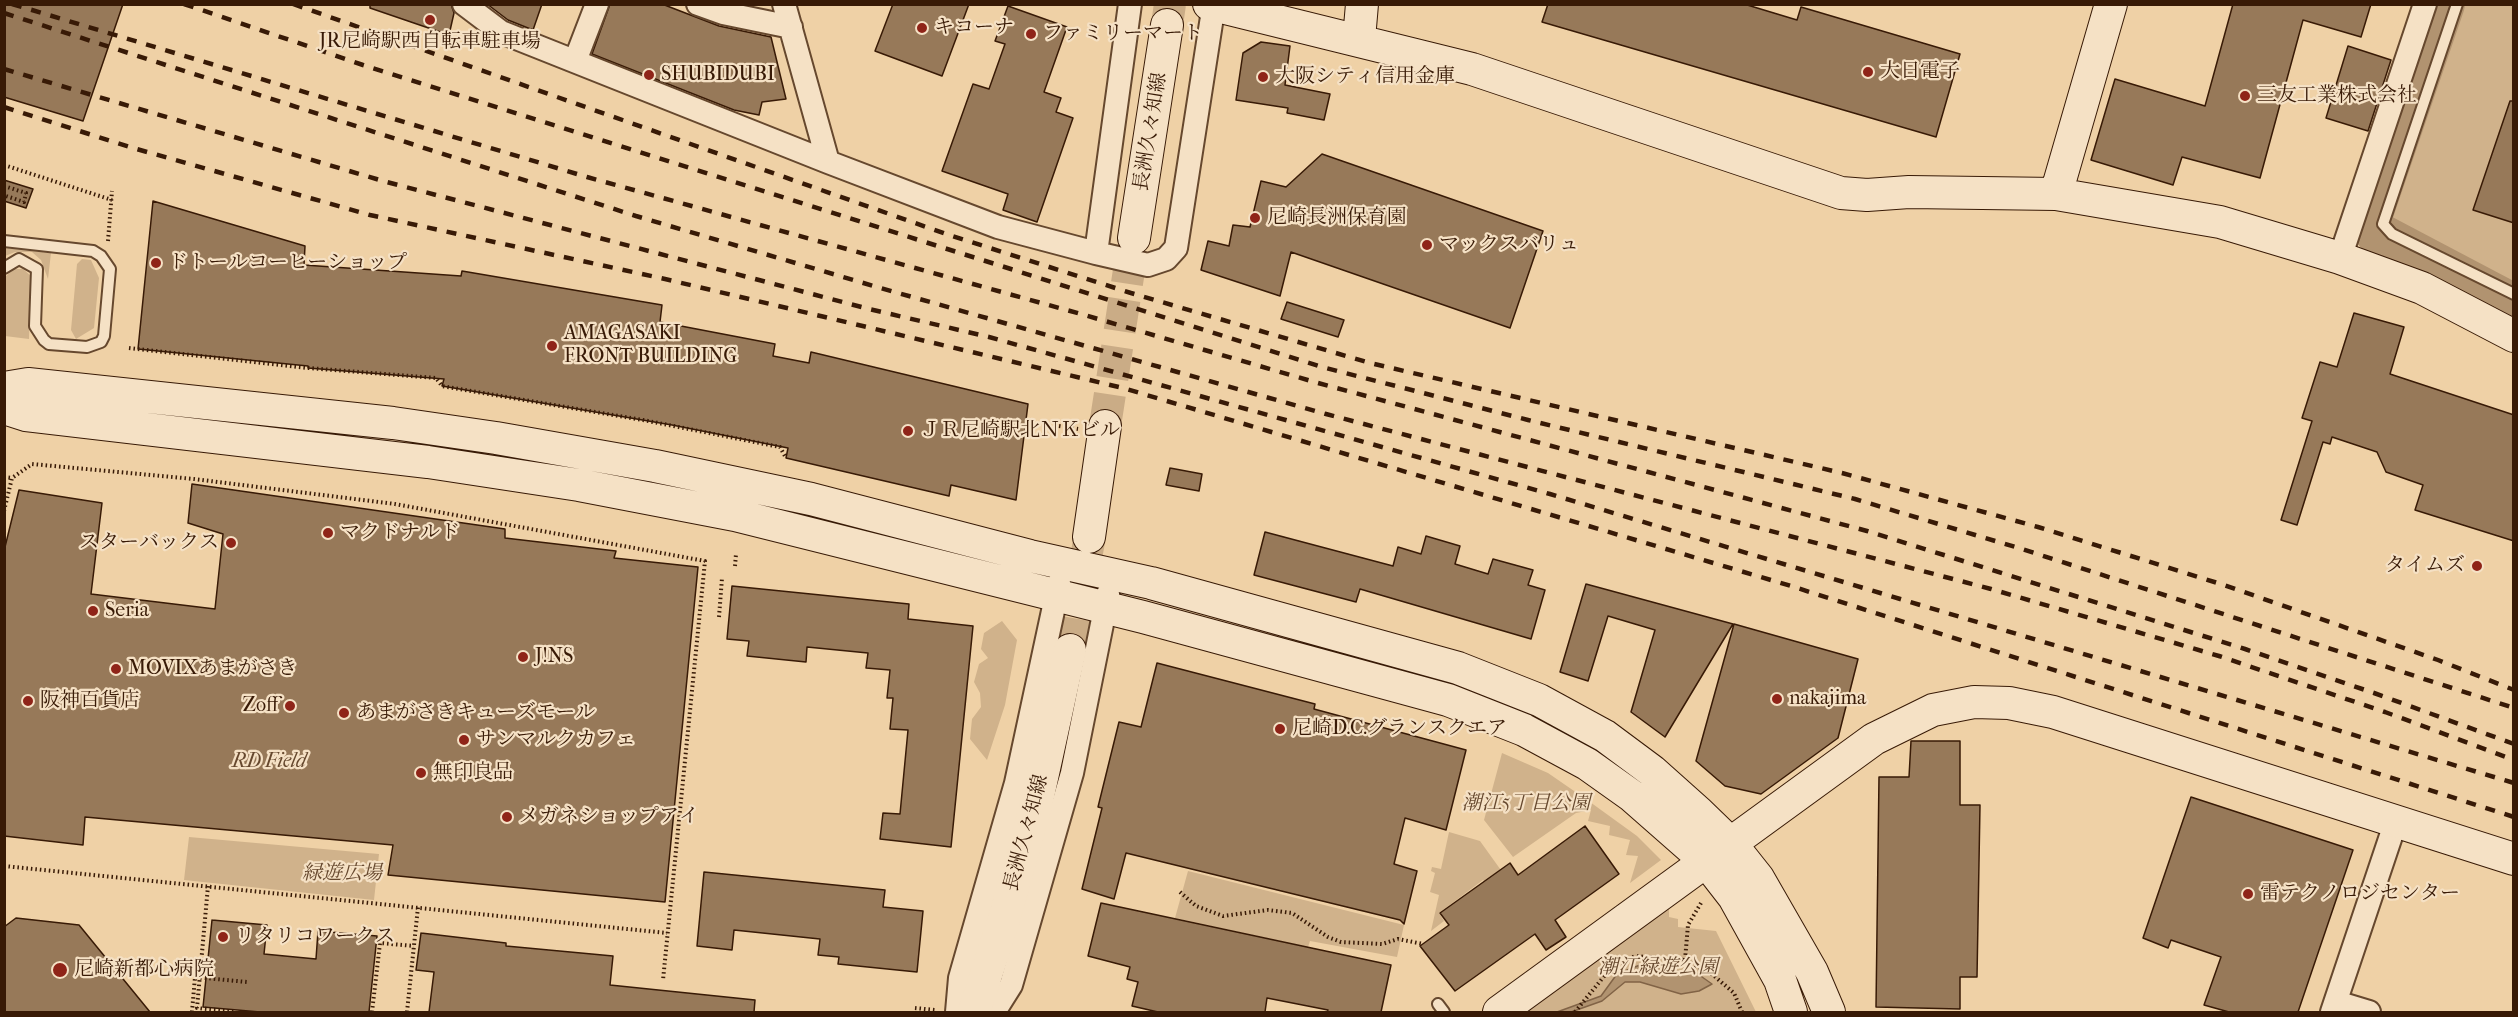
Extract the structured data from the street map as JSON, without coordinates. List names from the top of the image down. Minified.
{"streets":{"street":["長洲久々知線"]},"parks":["RD Field","潮江5丁目公園","緑遊広場","潮江緑遊公園"],"places":["JR尼崎駅西自転車駐車場","キコーナ","ファミリーマート","大日電子","SHUBIDUBI","大阪シティ信用金庫","三友工業株式会社","尼崎長洲保育園","マックスバリュ","ドトールコーヒーショップ","AMAGASAKI FRONT BUILDING","ＪＲ尼崎駅北ＮＫビル","マクドナルド","スターバックス","タイムズ","Seria","J!NS","MOVIXあまがさき","nakajima","阪神百貨店","Zoff","あまがさきキューズモール","尼崎D.C.グランスクエア","サンマルクカフェ","無印良品","メガネショップアイ","雷テクノロジセンター","リタリコワークス","尼崎新都心病院"]}
